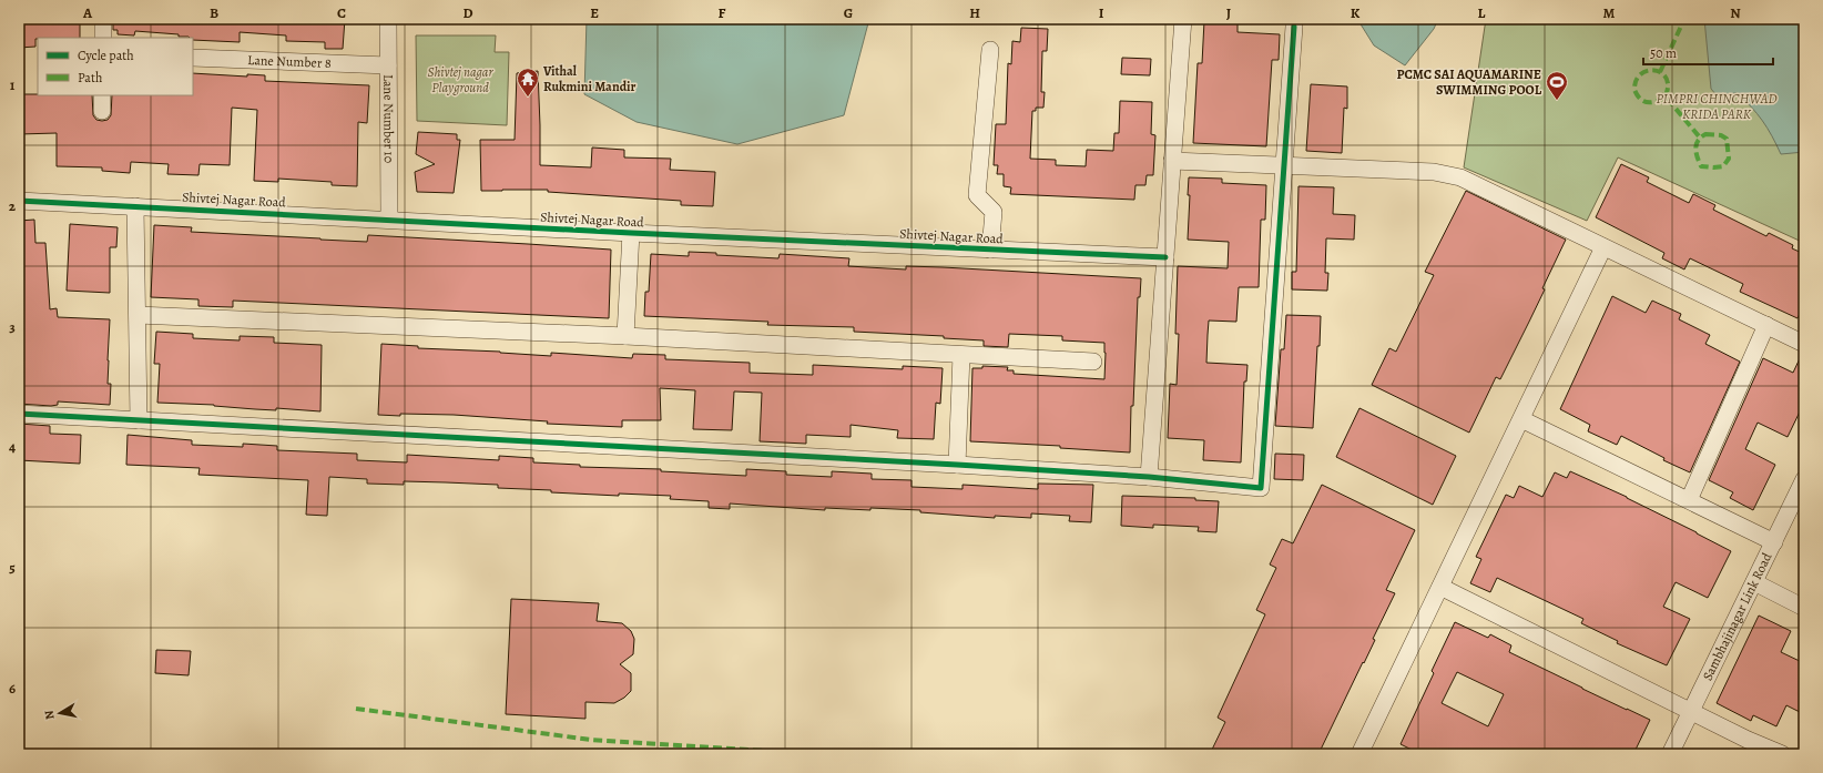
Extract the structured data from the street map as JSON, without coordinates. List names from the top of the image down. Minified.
{"streets":{"street":["Lane Number 8","Lane Number 10","Shivtej Nagar Road","Sambhajinagar Link Road"]},"crossings":[["Lane Number 8","Lane Number 10"],["Lane Number 10","Shivtej Nagar Road"]],"parks":["Shivtej nagar Playground","PIMPRI CHINCHWAD KRIDA PARK"],"places":{"temple":["Vithal Rukmini Mandir"],"sports":["PCMC SAI AQUAMARINE SWIMMING POOL"]},"legend":["Cycle path","Path"],"scale_bar":"50 m","north":"left","grid":{"columns":["A","B","C","D","E","F","G","H","I","J","K","L","M","N"],"rows":["1","2","3","4","5","6"]}}
